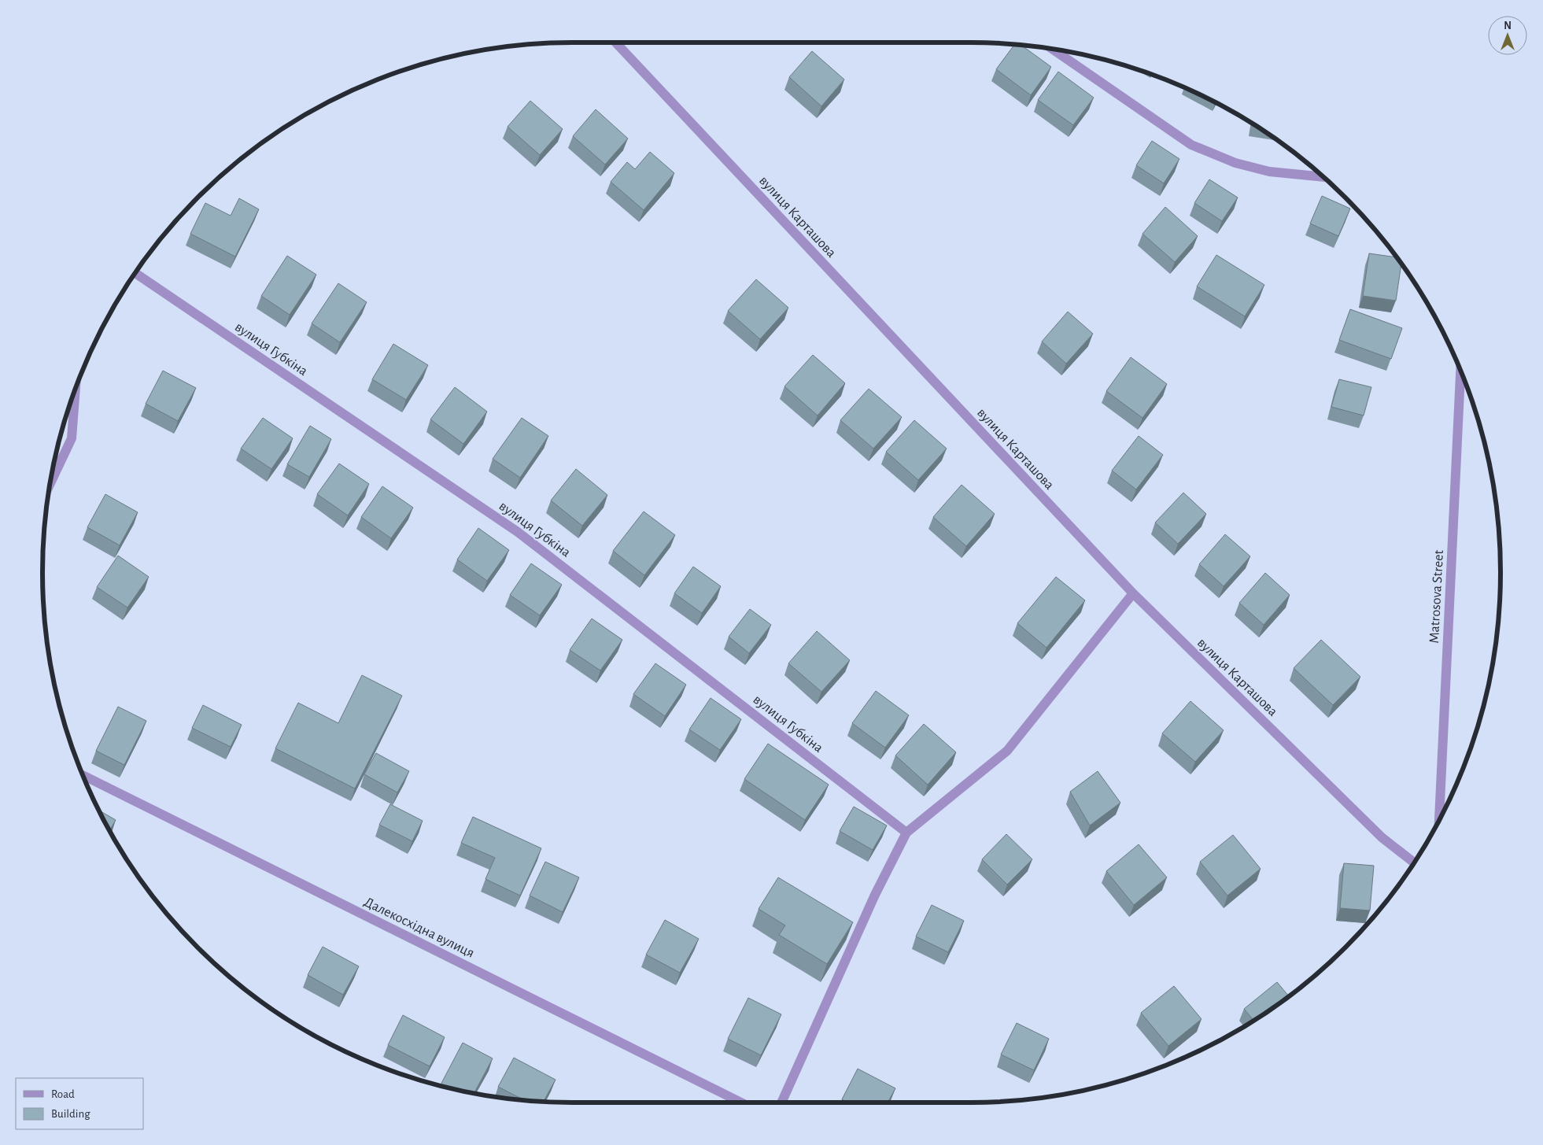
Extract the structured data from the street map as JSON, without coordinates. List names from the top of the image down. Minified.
{"streets":{"street":["вулиця Карташова","вулиця Губкіна","Matrosova Street","Далекосхідна вулиця"]},"legend":["Road","Building"],"north":"top"}
